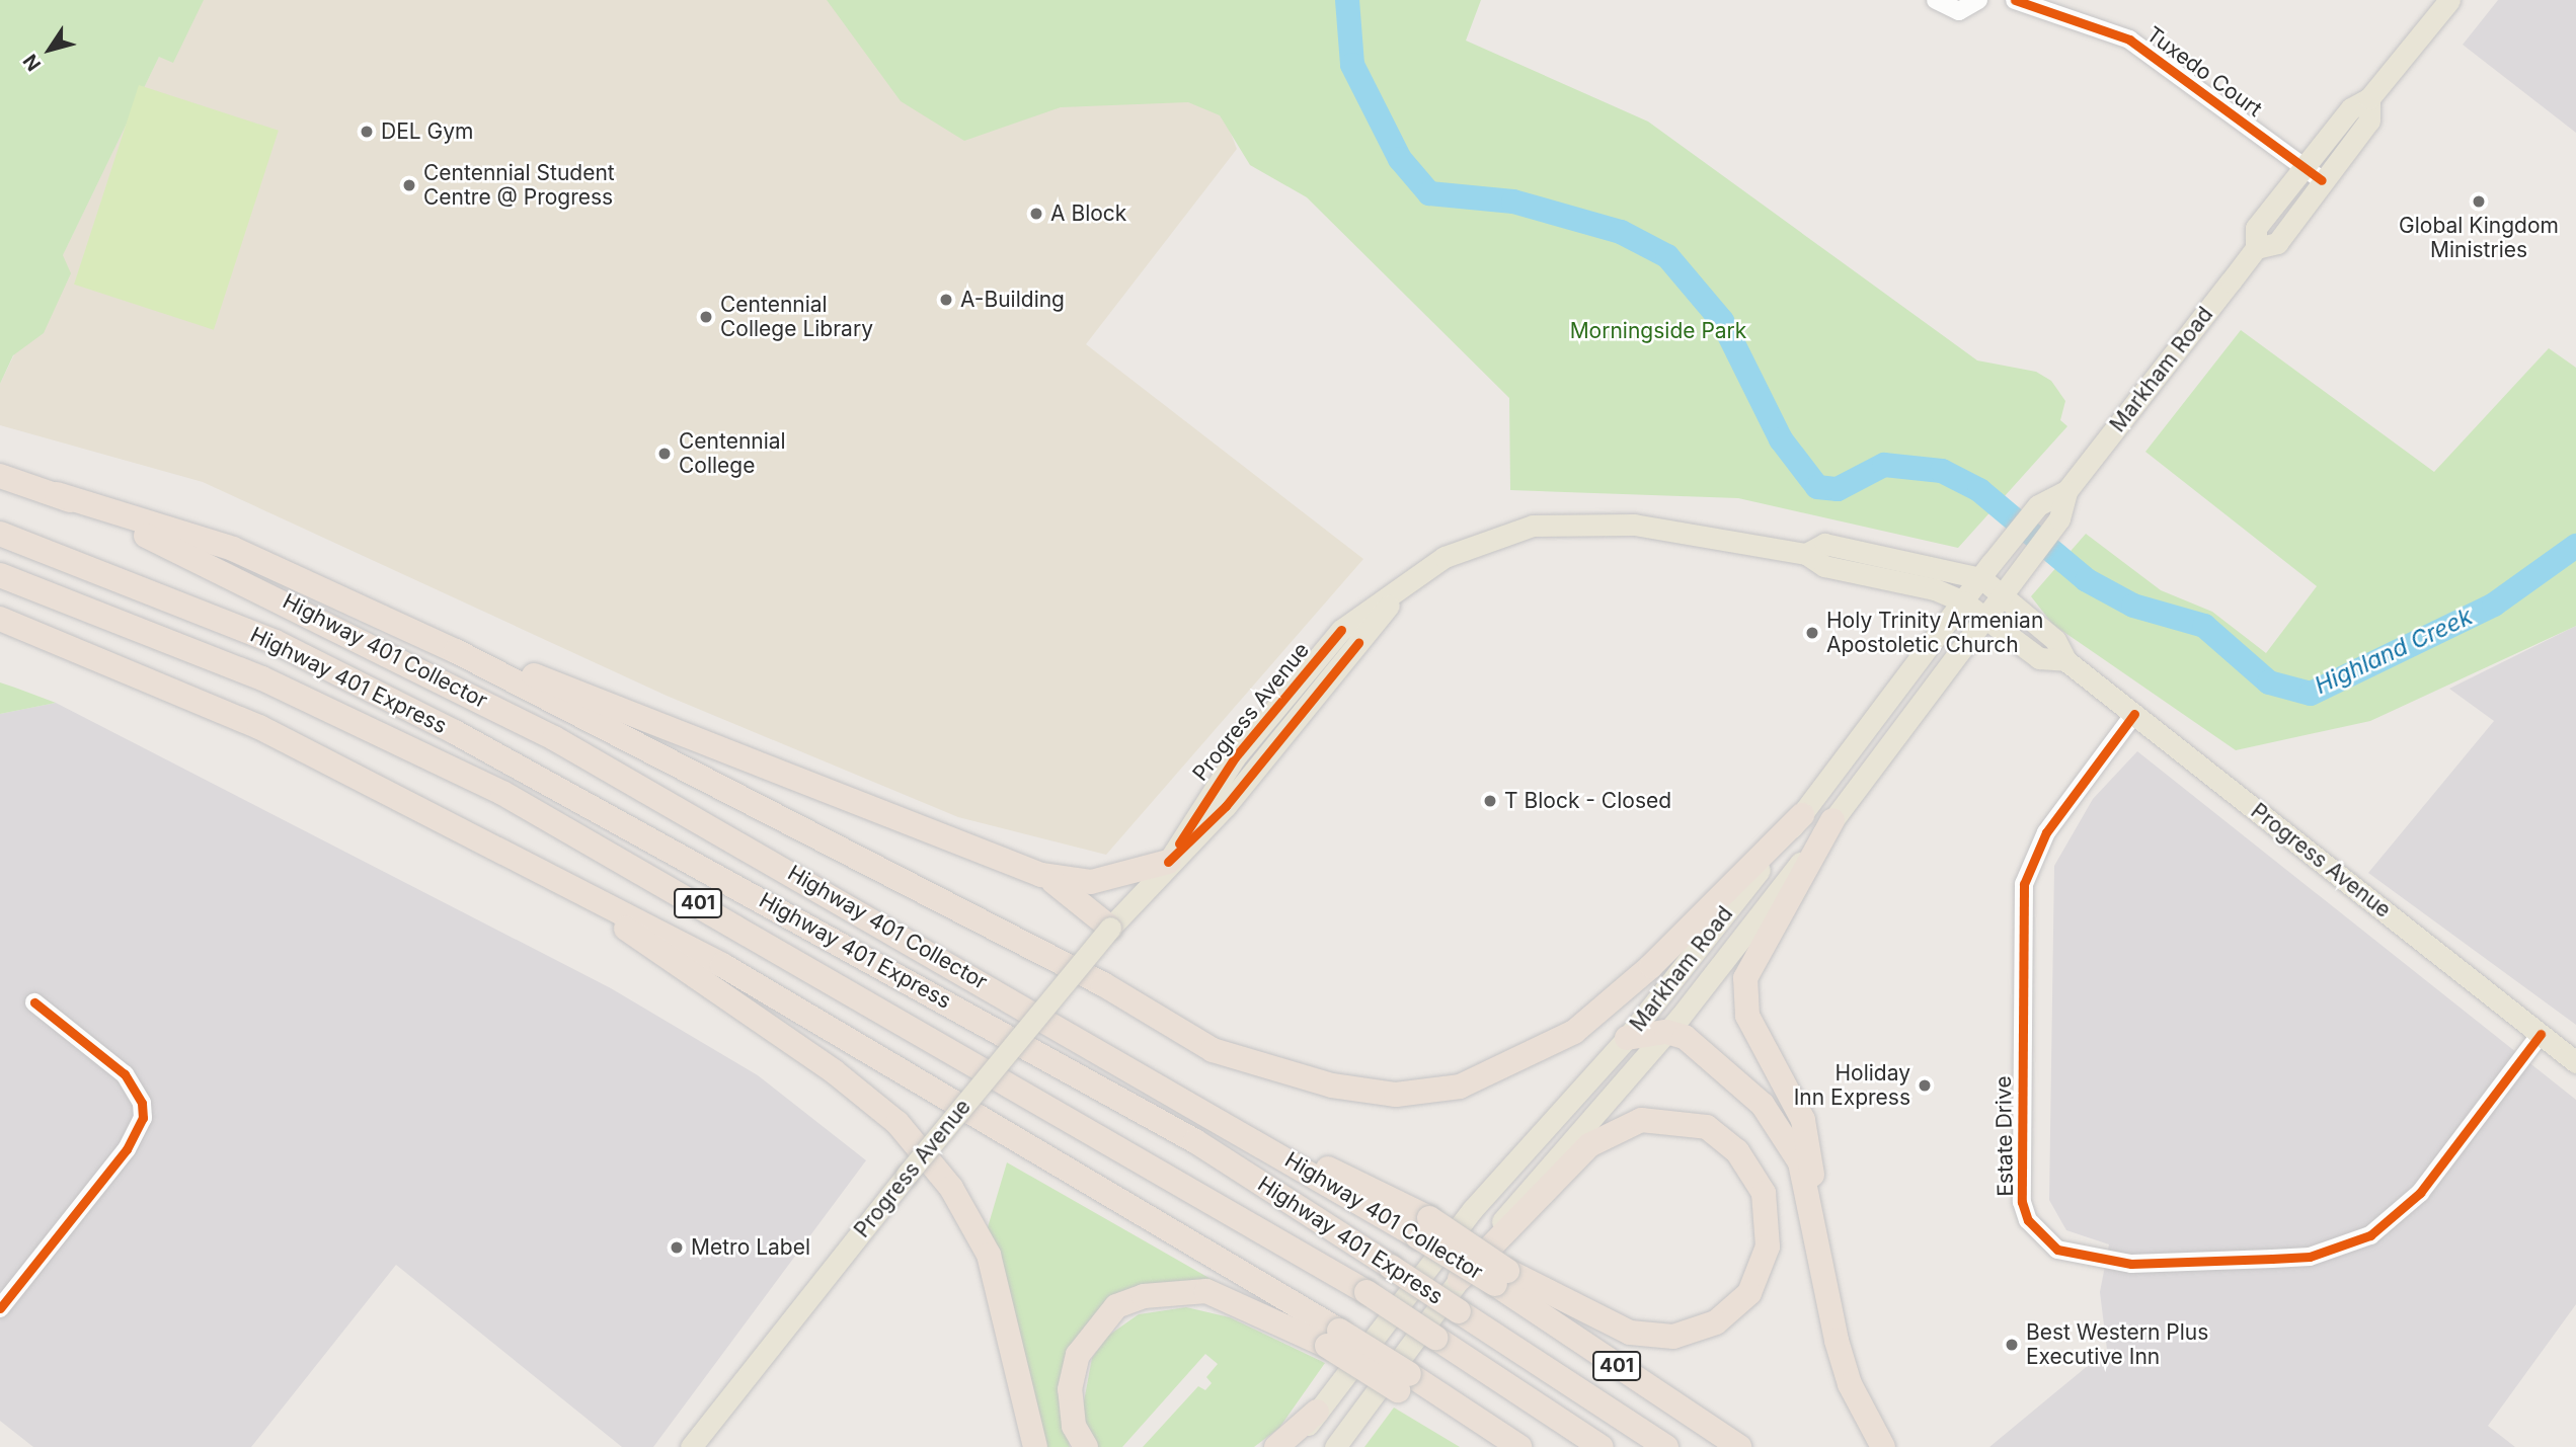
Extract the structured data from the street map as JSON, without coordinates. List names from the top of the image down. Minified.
{"streets":{"highway":["Highway 401 Collector","Highway 401 Express","401"],"main road":["Markham Road","Progress Avenue"],"street":["Tuxedo Court","Estate Drive"]},"crossings":[["Tuxedo Court","Markham Road"],["Markham Road","Progress Avenue"],["Progress Avenue","Estate Drive"]],"water":["Highland Creek"],"parks":["Morningside Park"],"places":["DEL Gym","Centennial Student Centre @ Progress","Global Kingdom Ministries","A Block","A-Building","Centennial College Library","Centennial College","Holy Trinity Armenian Apostoletic Church","T Block - Closed","Holiday Inn Express","Metro Label","Best Western Plus Executive Inn"],"north":"bottom left"}
